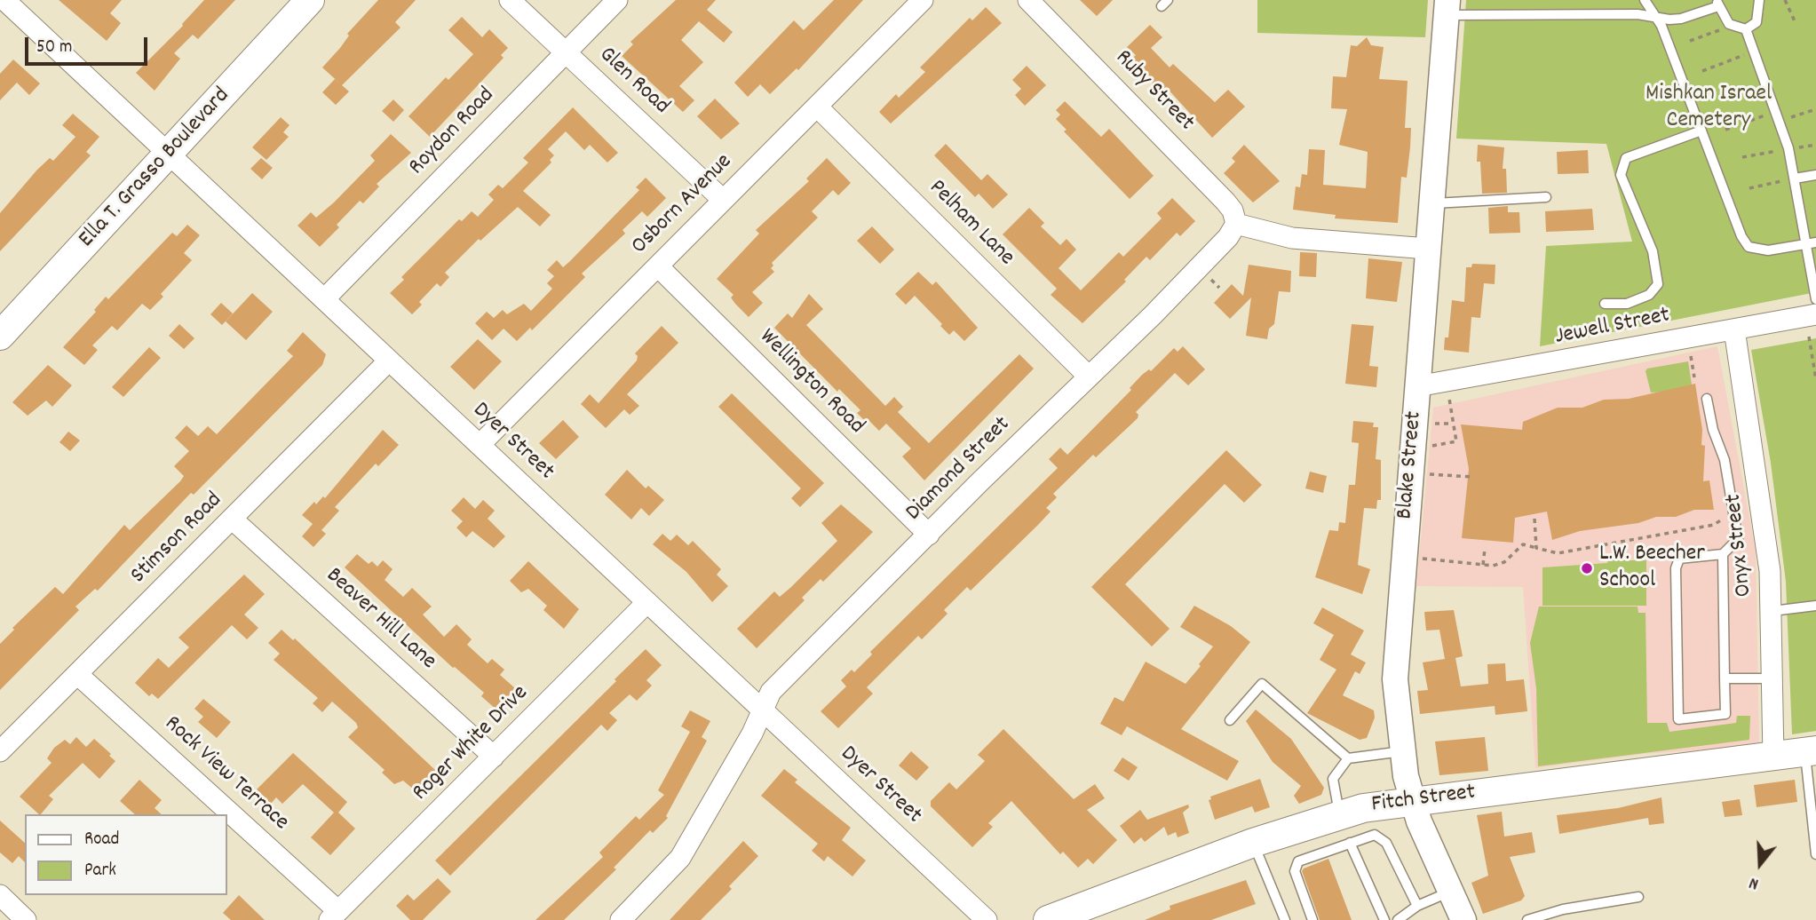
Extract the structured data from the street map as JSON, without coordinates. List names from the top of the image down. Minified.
{"streets":{"main road":["Ella T. Grasso Boulevard","Fitch Street"],"street":["Glen Road","Ruby Street","Roydon Road","Osborn Avenue","Pelham Lane","Jewell Street","Wellington Road","Dyer Street","Blake Street","Diamond Street","Stimson Road","Onyx Street","Beaver Hill Lane","Roger White Drive","Rock View Terrace"]},"crossings":[["Glen Road","Roydon Road"],["Glen Road","Osborn Avenue"],["Ruby Street","Diamond Street"],["Roydon Road","Dyer Street"],["Ella T. Grasso Boulevard","Dyer Street"],["Osborn Avenue","Pelham Lane"],["Osborn Avenue","Wellington Road"],["Osborn Avenue","Dyer Street"],["Pelham Lane","Diamond Street"],["Jewell Street","Blake Street"],["Jewell Street","Onyx Street"],["Wellington Road","Diamond Street"],["Dyer Street","Diamond Street"],["Dyer Street","Stimson Road"],["Dyer Street","Roger White Drive"],["Blake Street","Fitch Street"],["Stimson Road","Beaver Hill Lane"],["Stimson Road","Rock View Terrace"],["Onyx Street","Fitch Street"],["Beaver Hill Lane","Roger White Drive"],["Roger White Drive","Rock View Terrace"]],"parks":["Mishkan Israel Cemetery"],"places":["L.W. Beecher School"],"legend":["Road","Park"],"scale_bar":"50 m","north":"bottom"}
